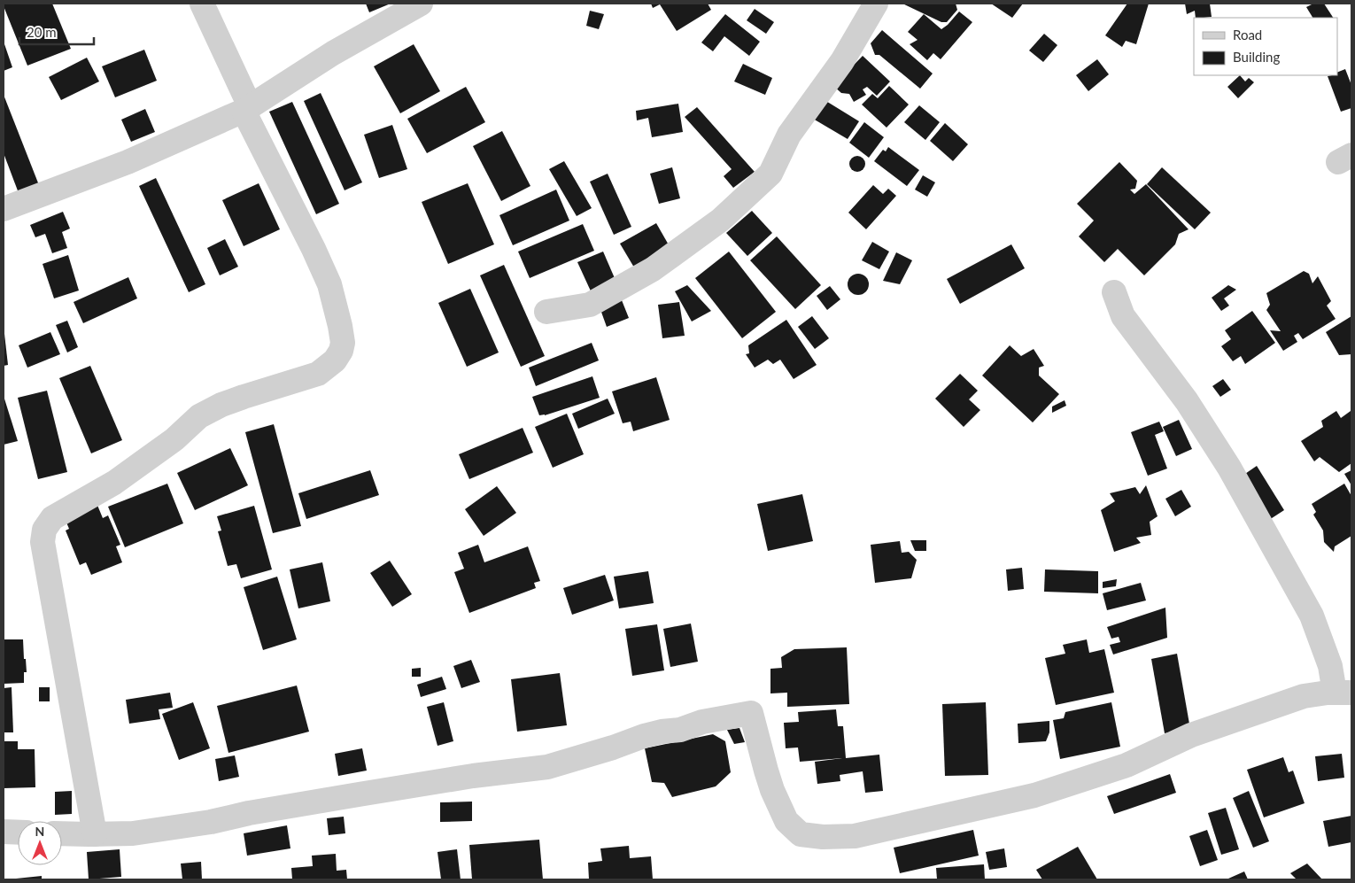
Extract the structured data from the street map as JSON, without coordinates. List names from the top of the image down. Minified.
{"legend":["Road","Building"],"scale_bar":"20 m","north":"top"}
